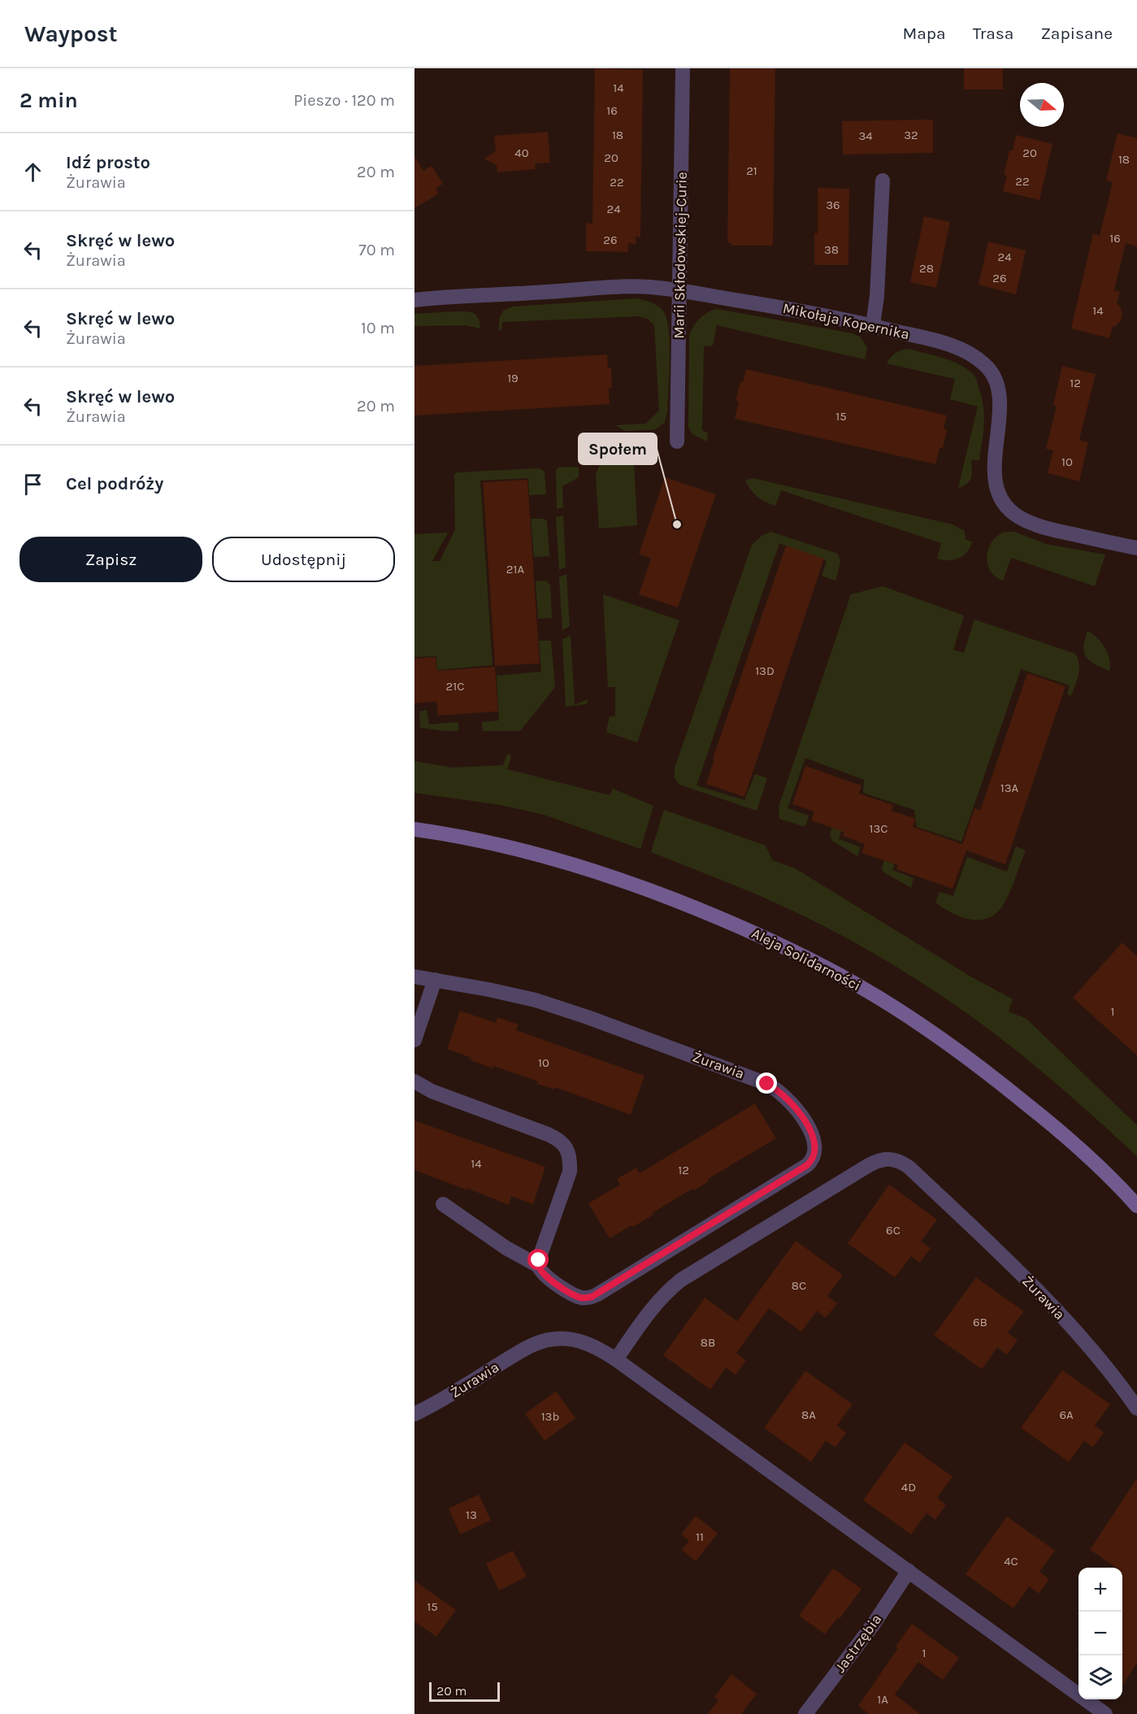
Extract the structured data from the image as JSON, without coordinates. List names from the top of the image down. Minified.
{"streets":{"main road":["Aleja Solidarności"],"street":["Marii Skłodowskiej-Curie","Mikołaja Kopernika","Żurawia","Jastrzębia"]},"crossings":[["Marii Skłodowskiej-Curie","Mikołaja Kopernika"],["Żurawia","Jastrzębia"]],"places":["Społem"],"house_numbers":["14","16","18","32","34","40","20","20","18","21","22","22","36","24","16","26","38","24","28","26","14","19","12","15","10","21A","13D","21C","13A","13C","1","10","14","12","6C","8C","6B","8B","8A","6A","13b","4D","13","11","4C","15","1","1A"],"scale_bar":"20 m","north":"right","page":{"header":"Waypost","nav":["Mapa","Trasa","Zapisane"],"heading":["2 min","Pieszo · 120 m"],"list":[["Idź prosto","Żurawia","20 m"],["Skręć w lewo","Żurawia","70 m"],["Skręć w lewo","Żurawia","10 m"],["Skręć w lewo","Żurawia","20 m"],"Cel podróży"],"buttons":["Zapisz","Udostępnij"],"map_buttons":["+","−"],"scale":"20 m"}}
